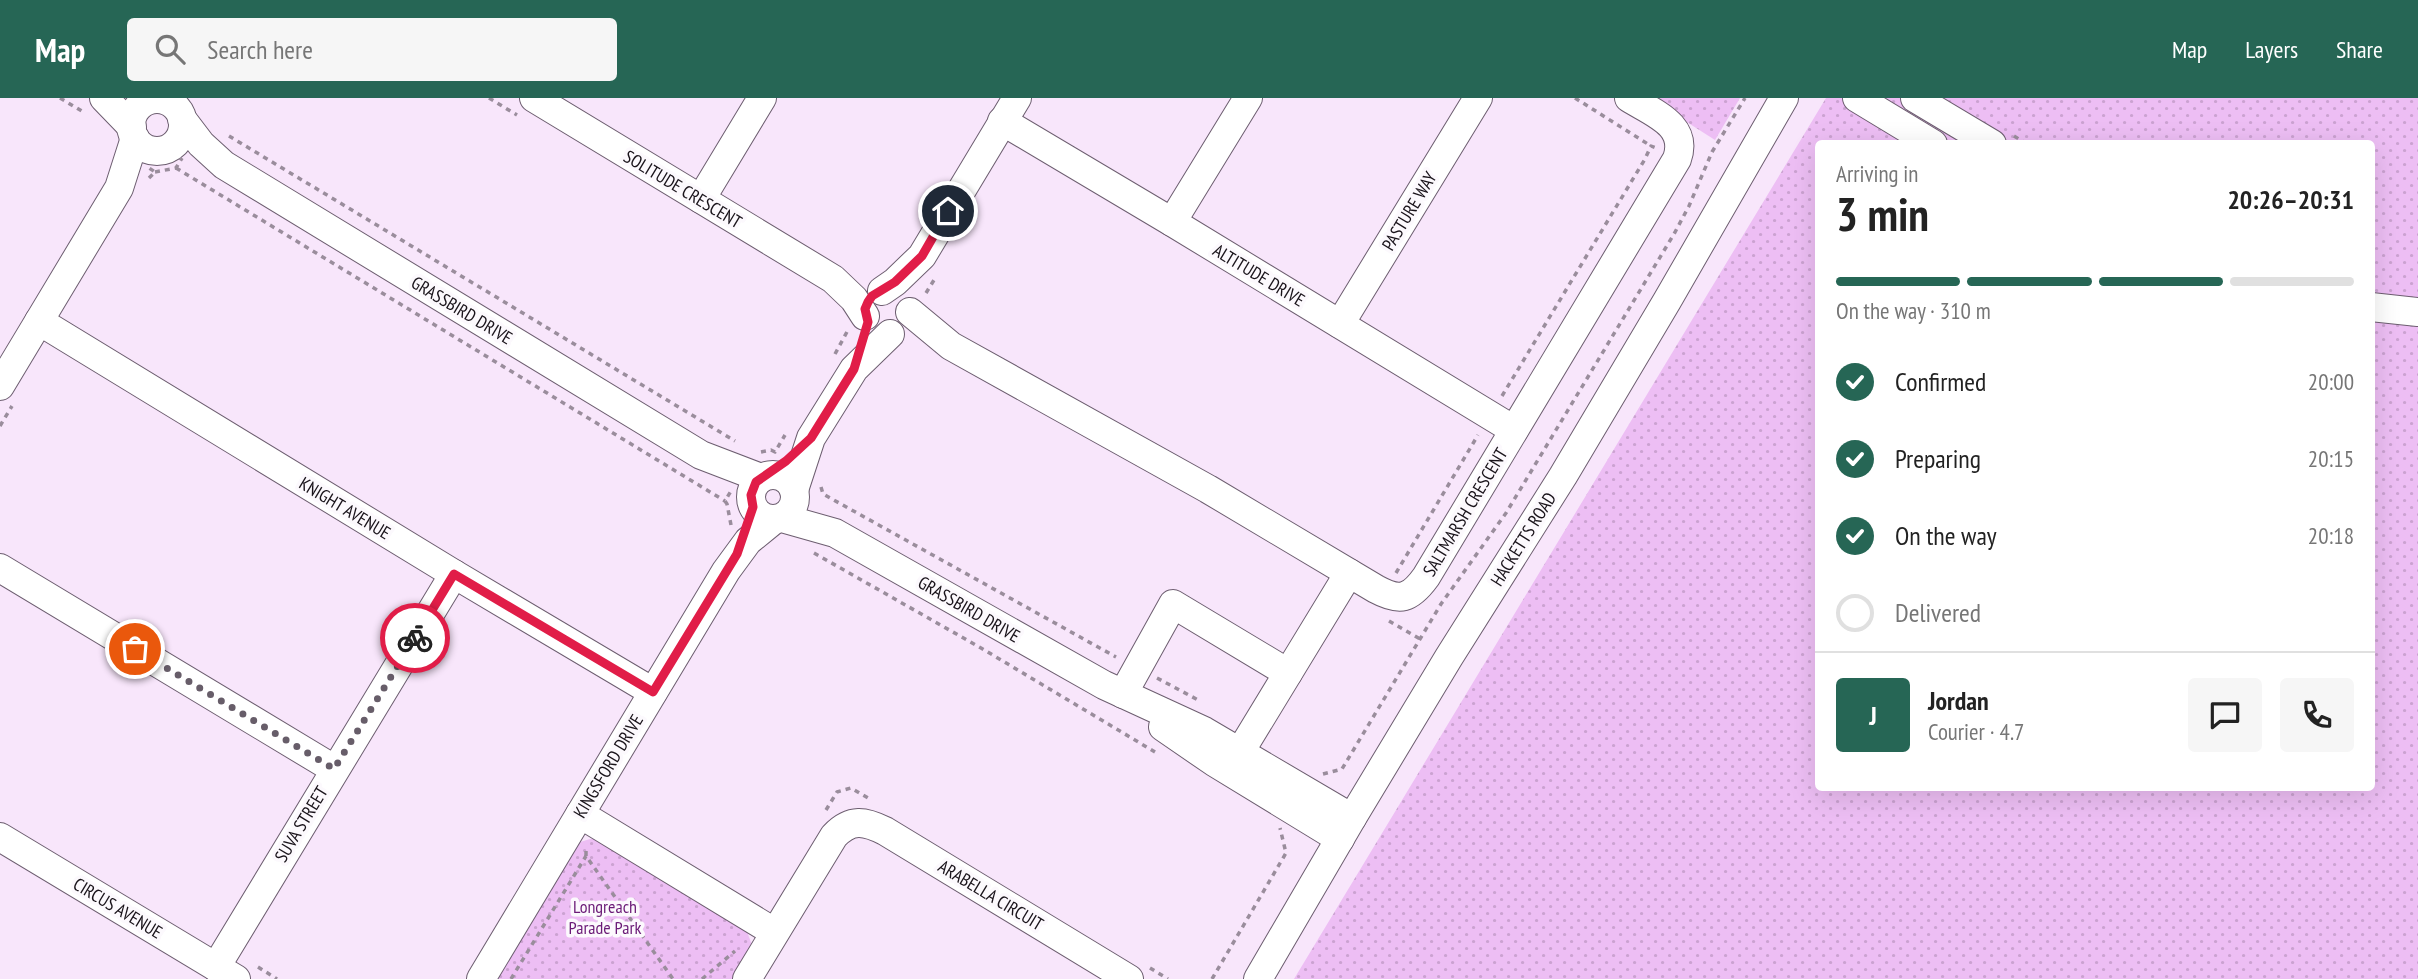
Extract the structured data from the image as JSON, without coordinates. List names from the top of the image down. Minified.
{"streets":{"street":["SOLITUDE CRESCENT","PASTURE WAY","ALTITUDE DRIVE","GRASSBIRD DRIVE","KNIGHT AVENUE","SALTMARSH CRESCENT","HACKETTS ROAD","KINGSFORD DRIVE","SUVA STREET","ARABELLA CIRCUIT","CIRCUS AVENUE"]},"crossings":[["SOLITUDE CRESCENT","SALTMARSH CRESCENT"],["PASTURE WAY","ALTITUDE DRIVE"],["ALTITUDE DRIVE","SALTMARSH CRESCENT"],["GRASSBIRD DRIVE","HACKETTS ROAD"],["GRASSBIRD DRIVE","KINGSFORD DRIVE"],["KNIGHT AVENUE","KINGSFORD DRIVE"],["KNIGHT AVENUE","SUVA STREET"],["SUVA STREET","CIRCUS AVENUE"]],"parks":["Longreach Parade Park"],"page":{"header":"Map","search":"Search here","nav":["Map","Layers","Share"],"heading":["3 min","Arriving in","20:26–20:31"],"panel":["Jordan","Courier · 4.7"],"bar":"On the way · 310 m","list":[["Confirmed","20:00"],["Preparing","20:15"],["On the way","20:18"],"Delivered"],"round":"J"}}
